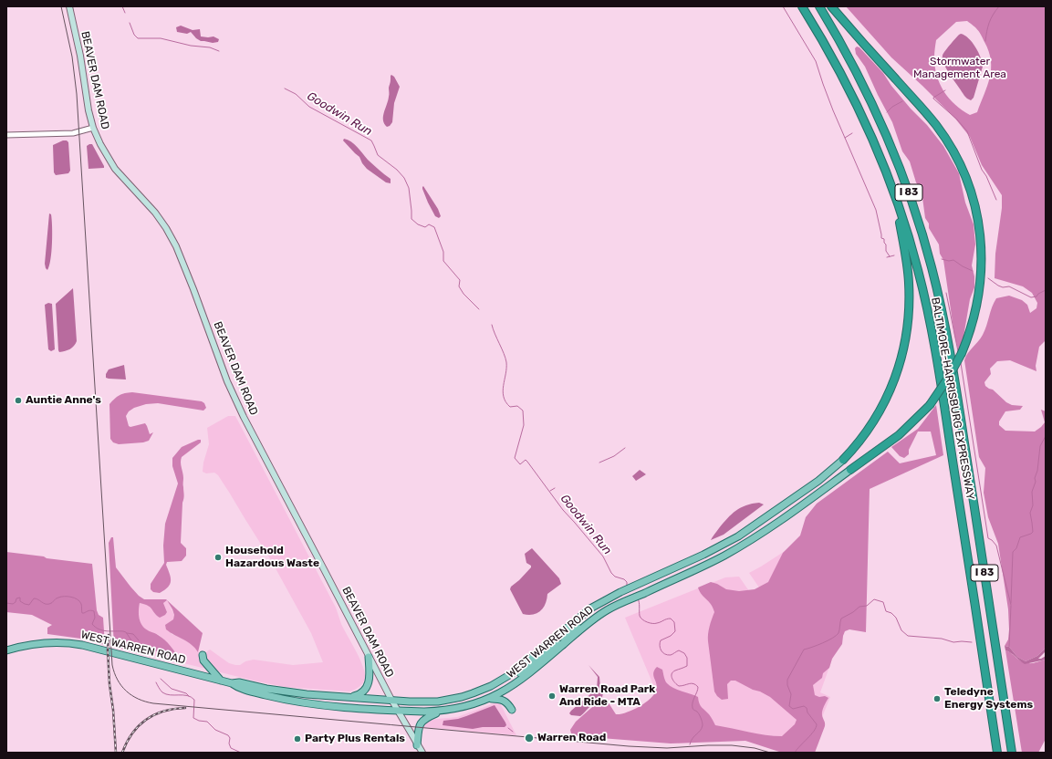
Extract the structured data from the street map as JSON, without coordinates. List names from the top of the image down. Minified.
{"streets":{"highway":["I 83","BALTIMORE-HARRISBURG EXPRESSWAY"],"main road":["BEAVER DAM ROAD","WEST WARREN ROAD"]},"crossings":[["BEAVER DAM ROAD","WEST WARREN ROAD"]],"water":["Goodwin Run"],"parks":["Stormwater Management Area"],"places":["Auntie Anne's","Household Hazardous Waste","Warren Road Park And Ride - MTA","Teledyne Energy Systems","Warren Road","Party Plus Rentals"]}
